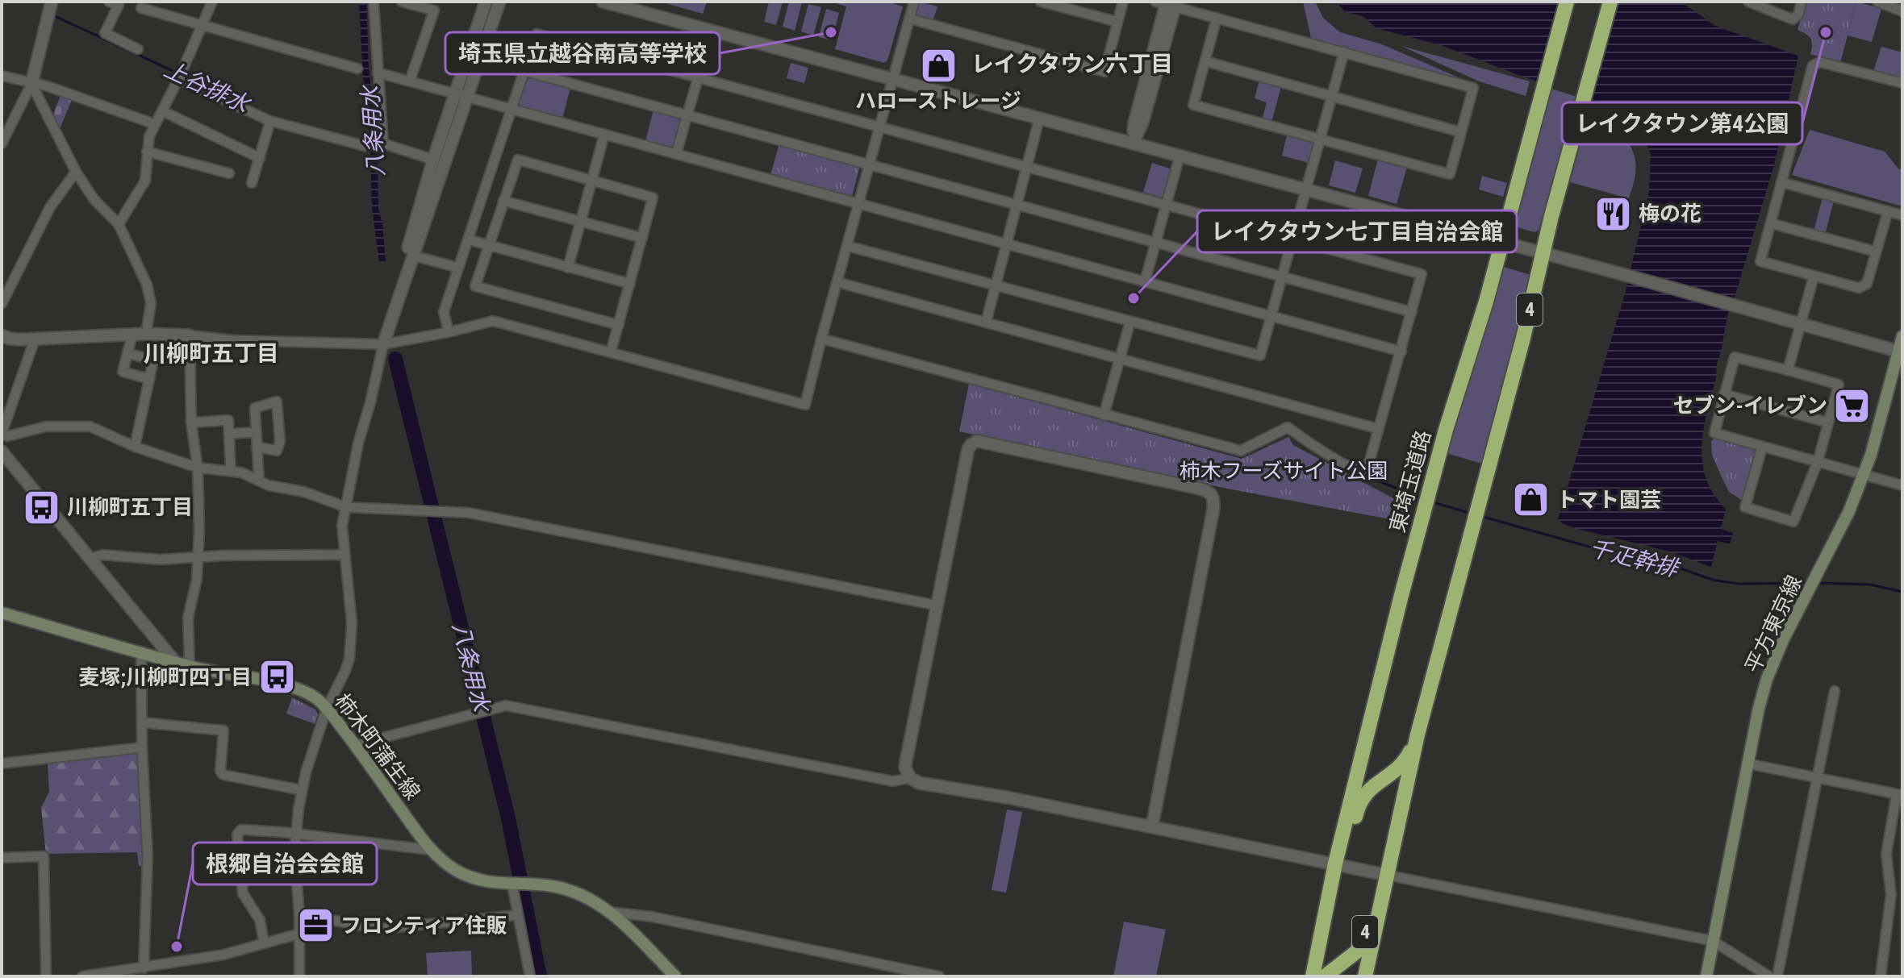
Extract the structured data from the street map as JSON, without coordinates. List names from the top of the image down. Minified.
{"streets":{"highway":["4","東埼玉道路"],"main road":["平方東京線","柿木町蒲生線"]},"crossings":[["4","東埼玉道路"]],"districts":["レイクタウン六丁目","川柳町五丁目"],"water":["上谷排水","八条用水","千疋幹排"],"parks":["柿木フーズサイト公園"],"places":{"other":["埼玉県立越谷南高等学校","レイクタウン第4公園","レイクタウン七丁目自治会館","根郷自治会会館"],"shop":["ハローストレージ","トマト園芸"],"restaurant":["梅の花"],"supermarket":["セブン-イレブン"],"bus stop":["川柳町五丁目","麦塚;川柳町四丁目"],"office":["フロンティア住販"]}}
